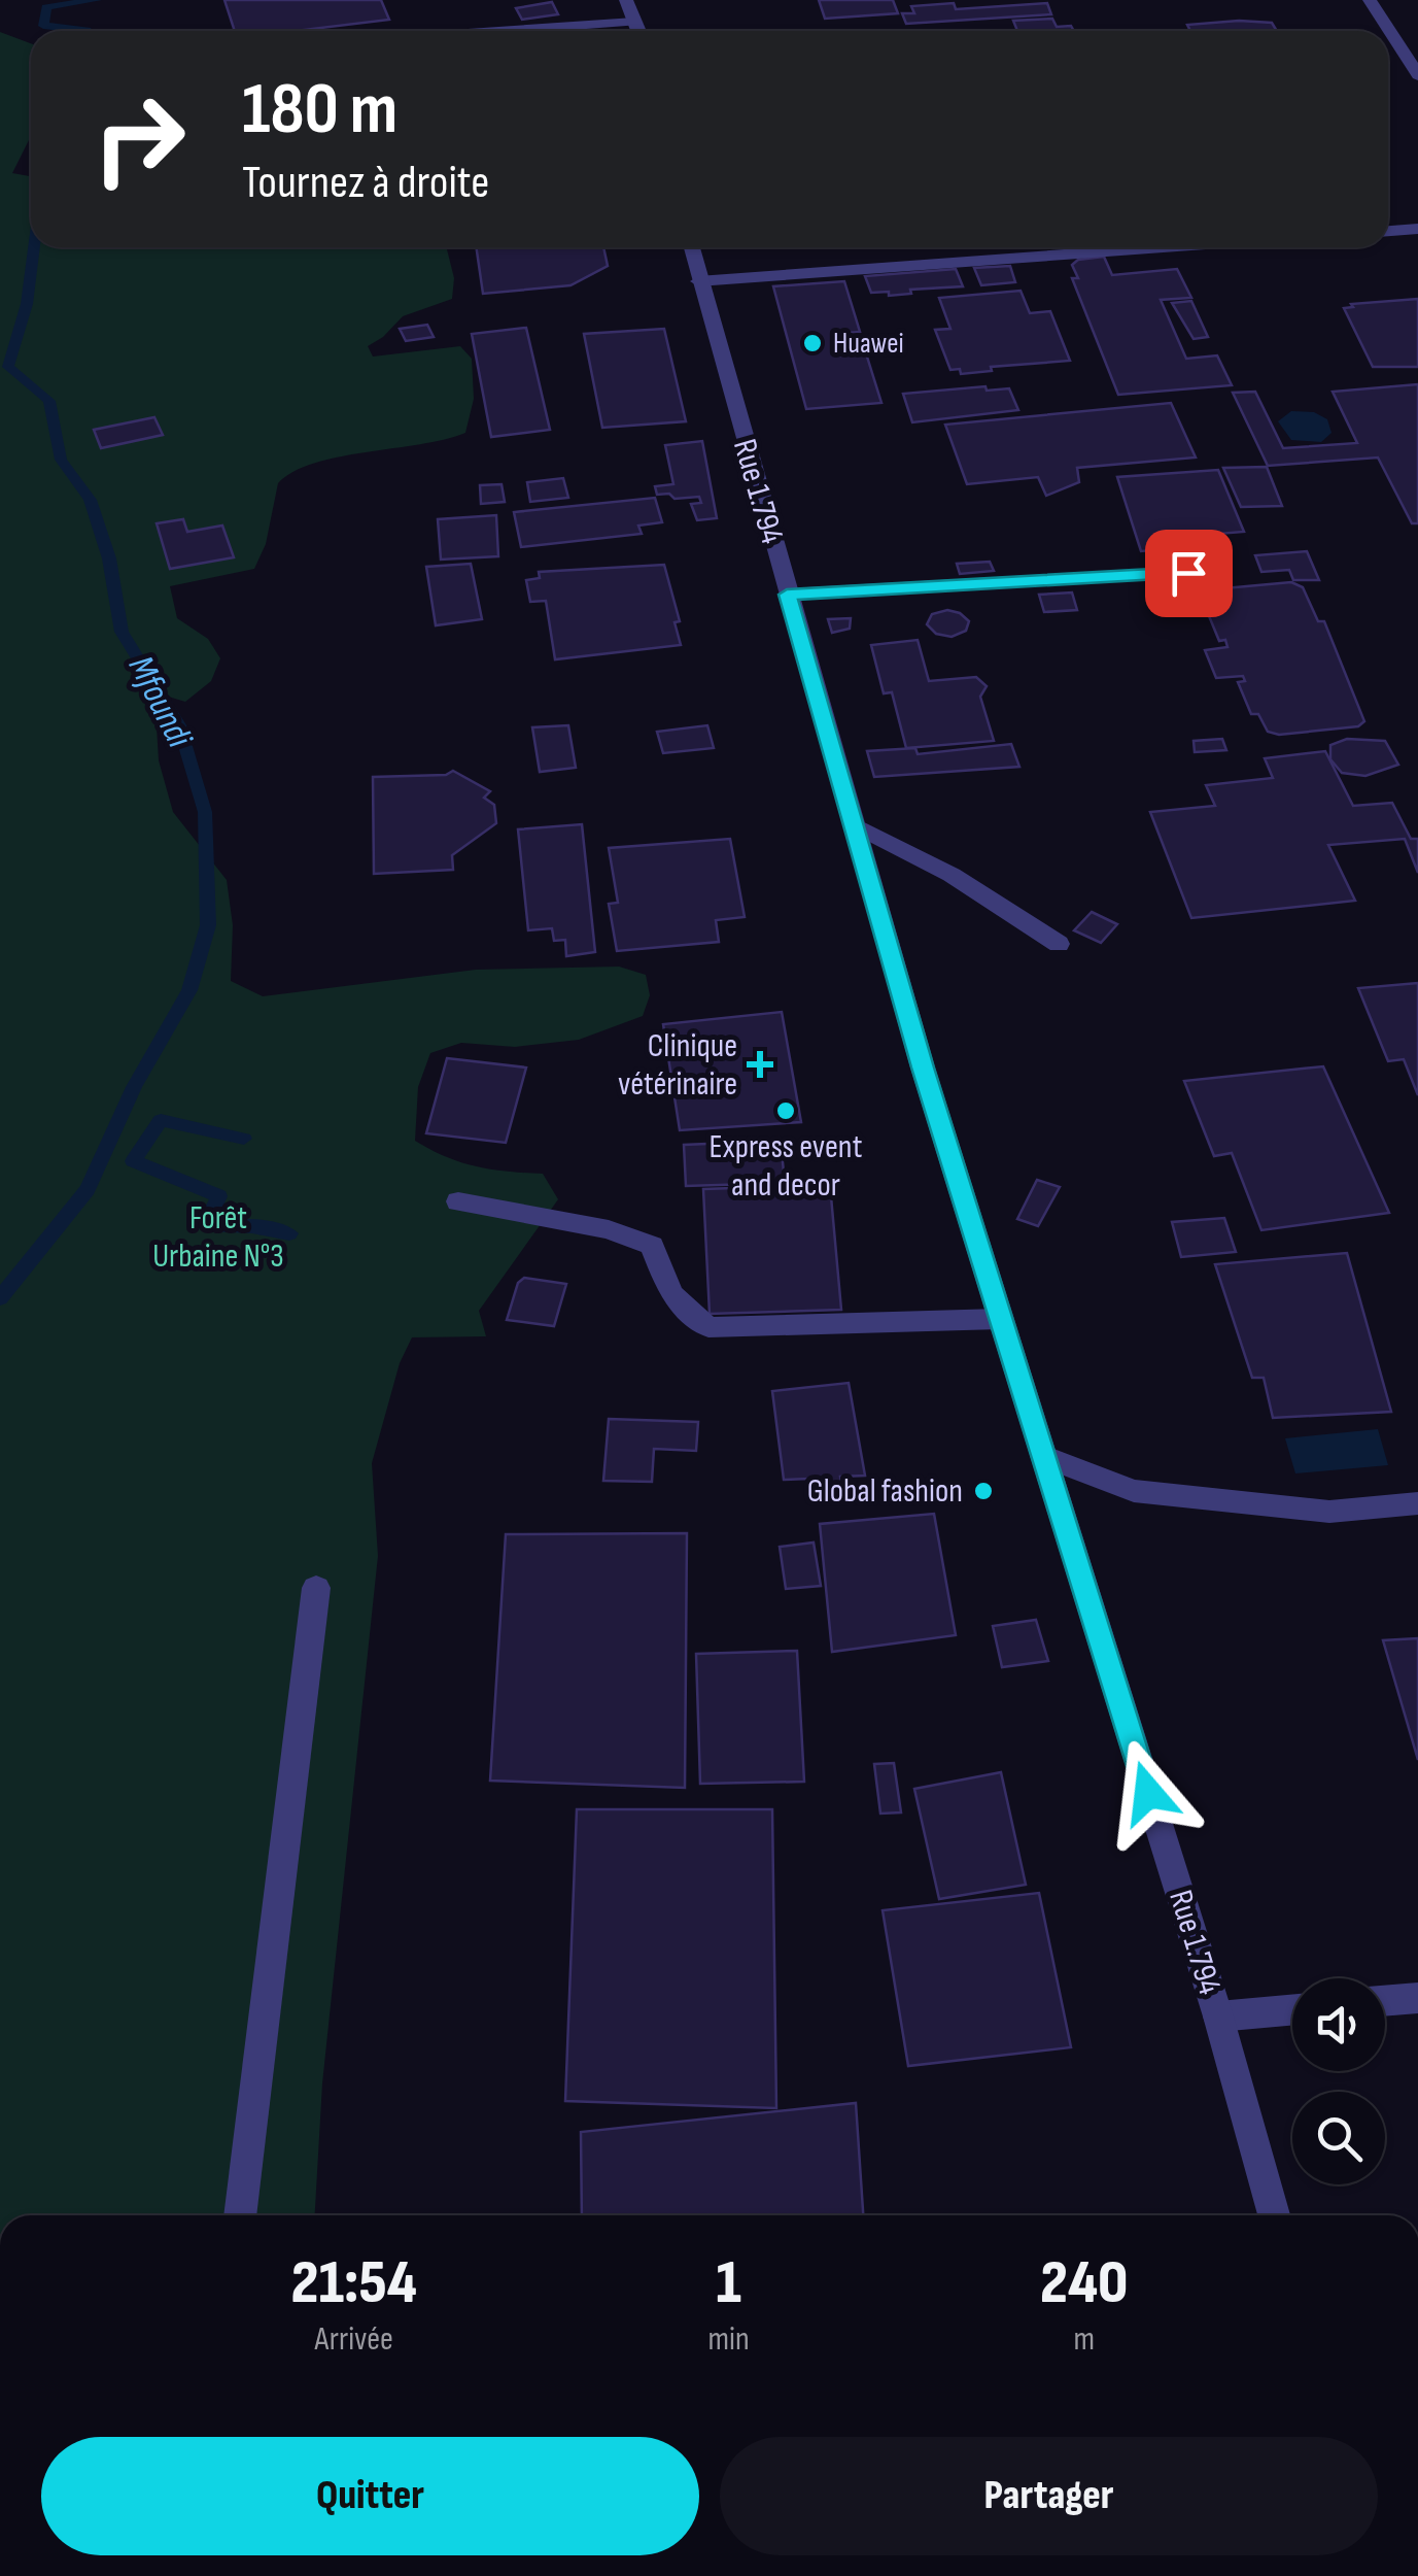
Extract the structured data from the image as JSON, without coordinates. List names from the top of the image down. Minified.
{"streets":{"street":["Rue 1.794"]},"water":["Mfoundi"],"parks":["Forêt Urbaine N°3"],"places":{"other":["Huawei","Express event and decor","Global fashion"],"health":["Clinique vétérinaire"]},"page":{"turn":["180 m","Tournez à droite"],"eta":["21:54","Arrivée","1","min","240","m"],"buttons":["Quitter","Partager"]}}
